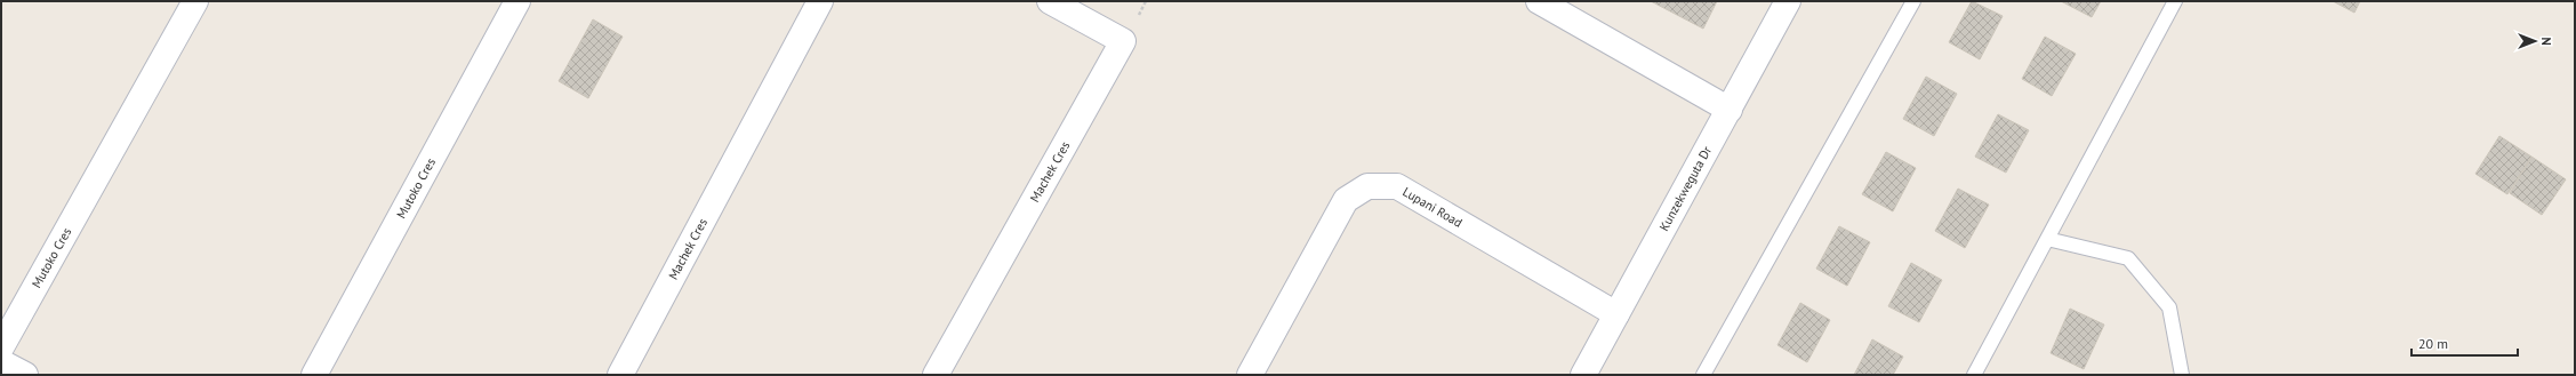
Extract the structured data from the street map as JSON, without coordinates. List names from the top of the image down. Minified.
{"streets":{"street":["Machek Cres","Mutoko Cres","Kunzekweguta Dr","Lupani Road"]},"crossings":[["Kunzekweguta Dr","Lupani Road"]],"scale_bar":"20 m","north":"right"}
